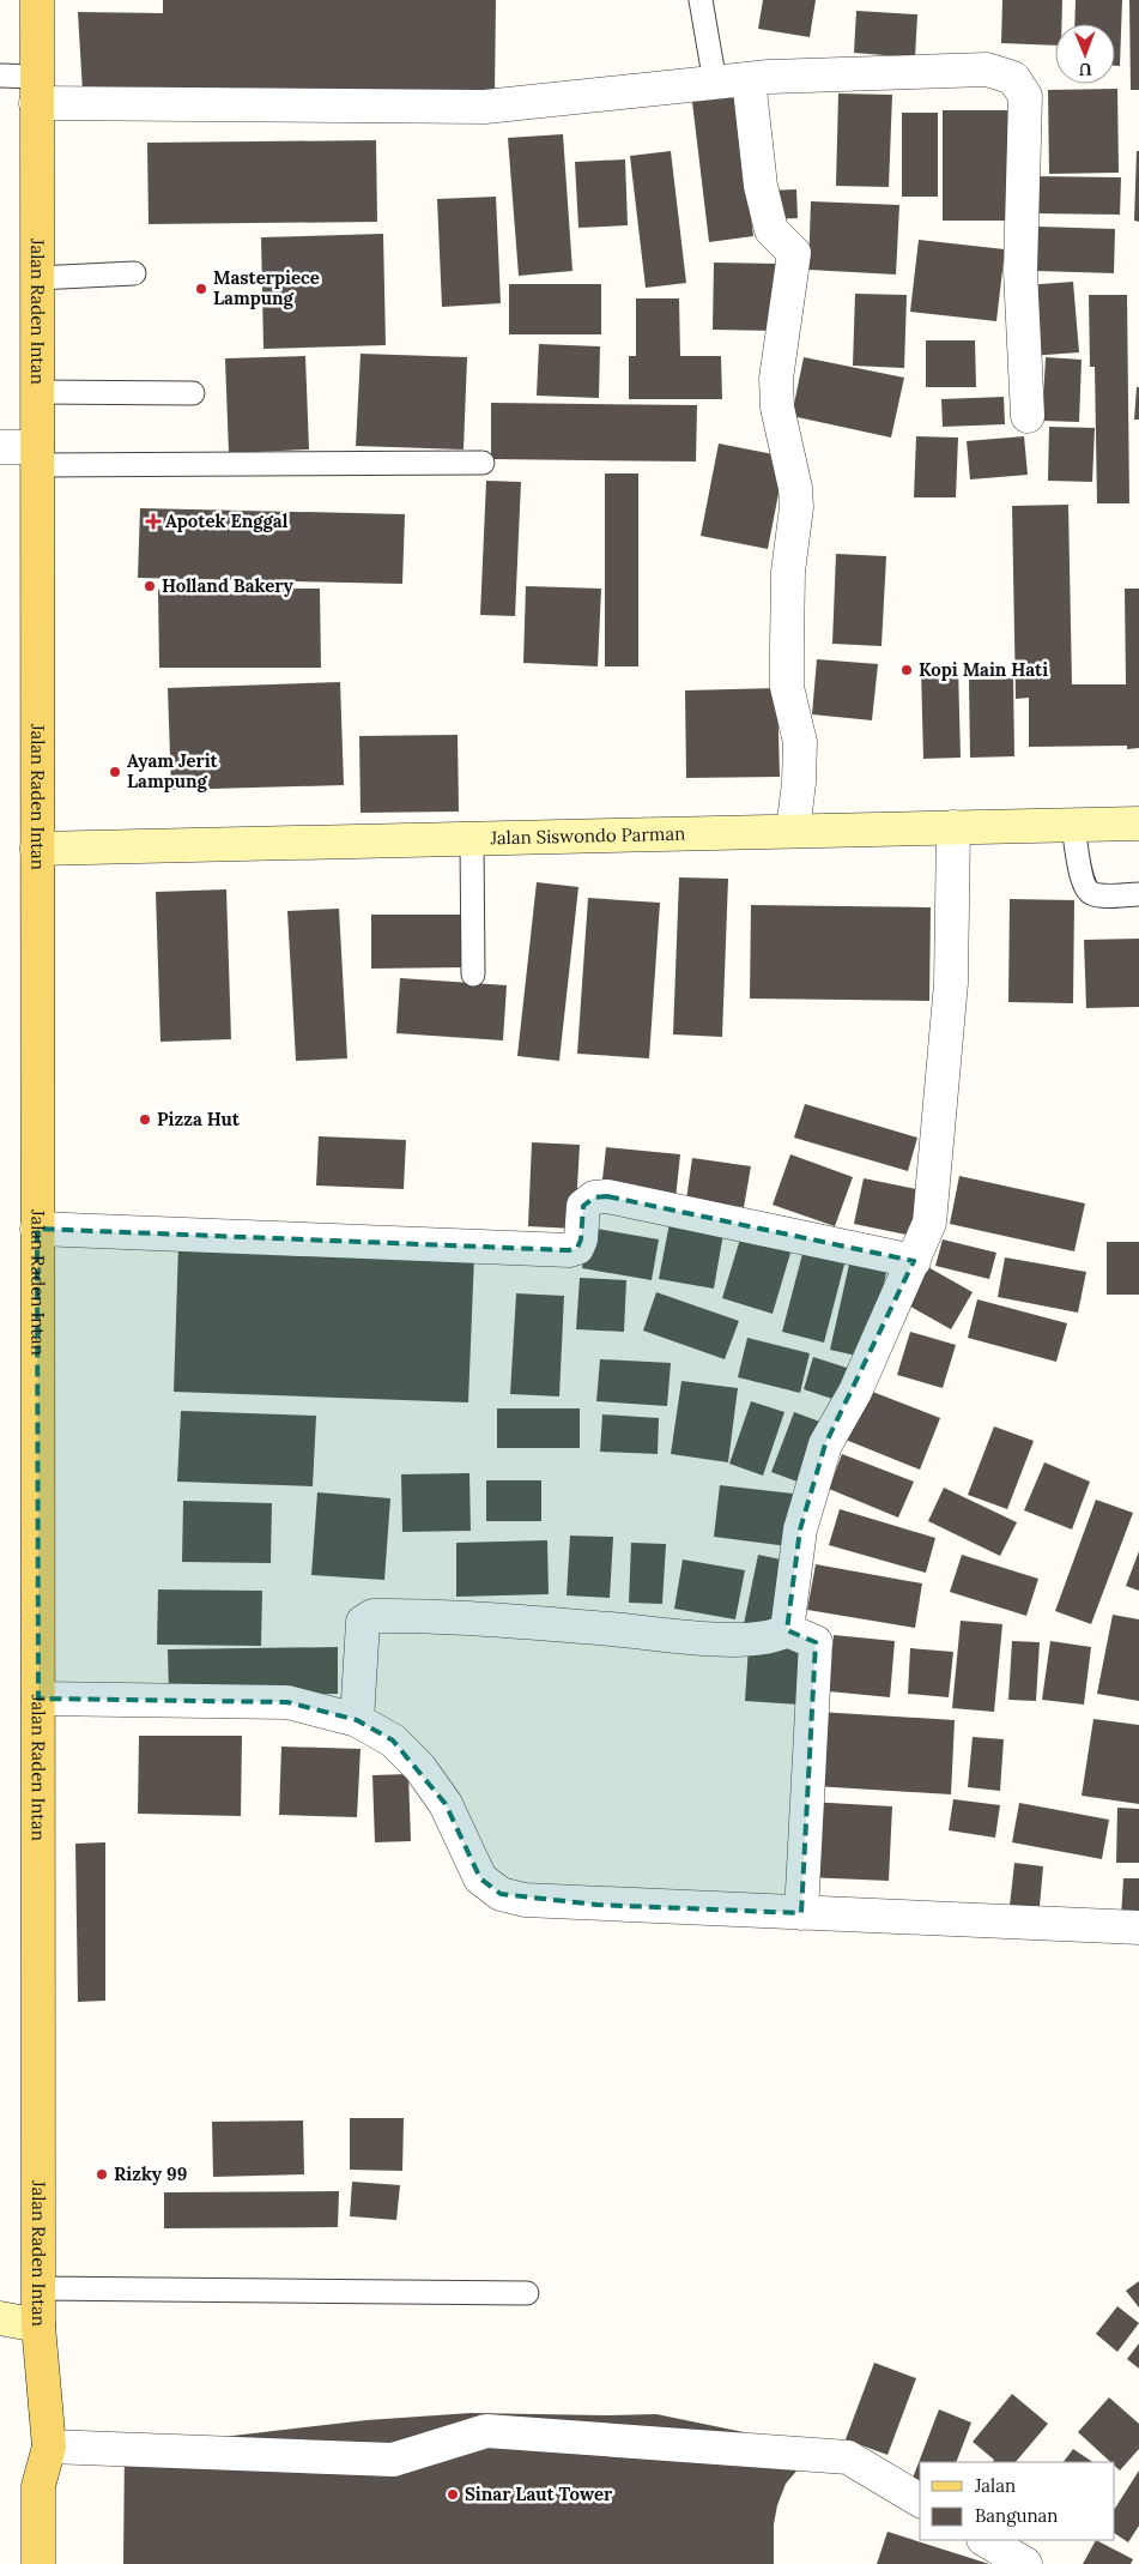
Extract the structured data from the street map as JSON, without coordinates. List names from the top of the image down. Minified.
{"streets":{"main road":["Jalan Raden Intan"],"street":["Jalan Siswondo Parman"]},"crossings":[["Jalan Raden Intan","Jalan Siswondo Parman"]],"places":{"other":["Masterpiece Lampung","Holland Bakery","Kopi Main Hati","Ayam Jerit Lampung","Pizza Hut","Rizky 99","Sinar Laut Tower"],"health":["Apotek Enggal"]},"legend":["Jalan","Bangunan"],"north":"bottom"}
